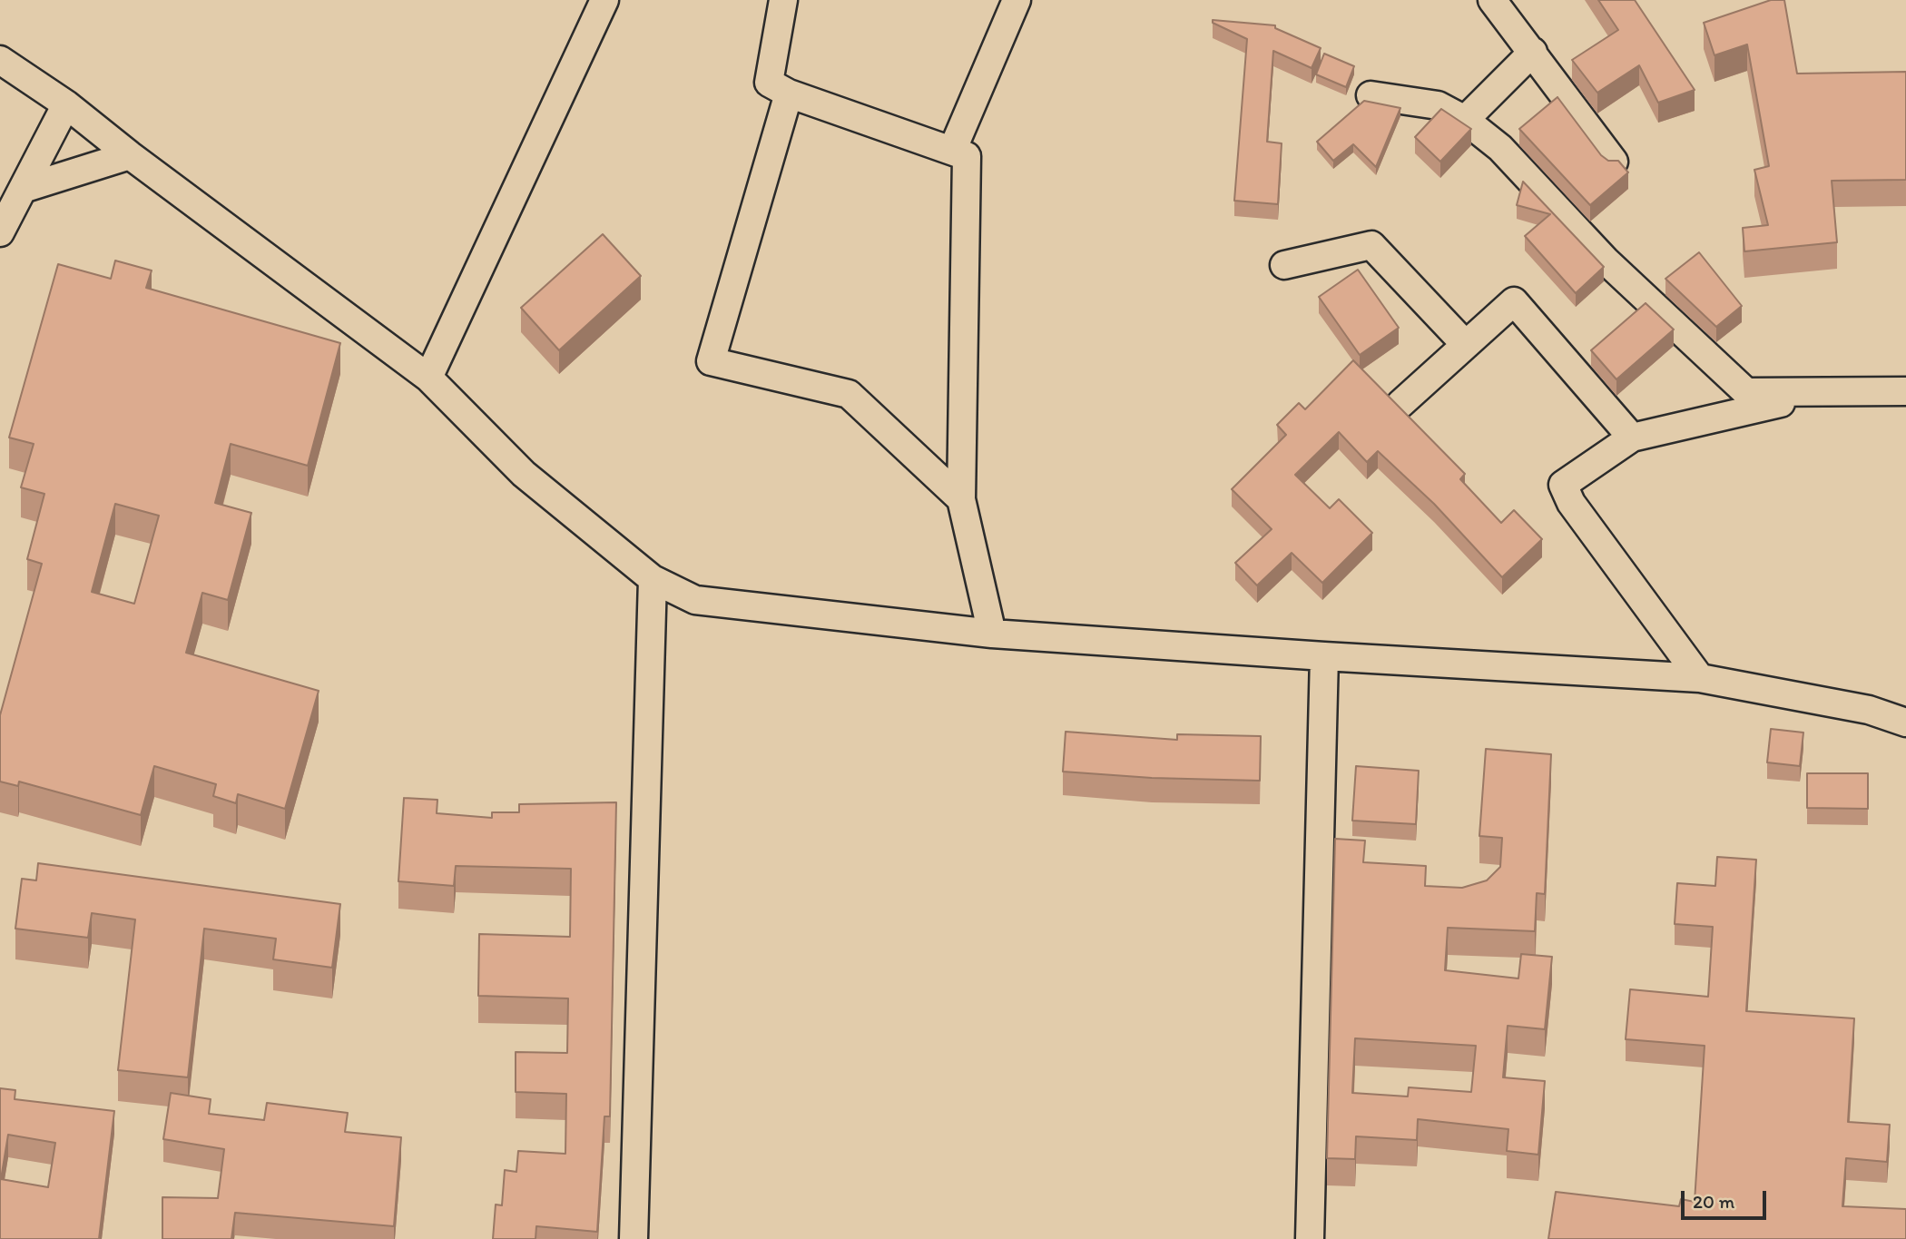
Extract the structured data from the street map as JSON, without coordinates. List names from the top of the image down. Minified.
{"scale_bar":"20 m"}
